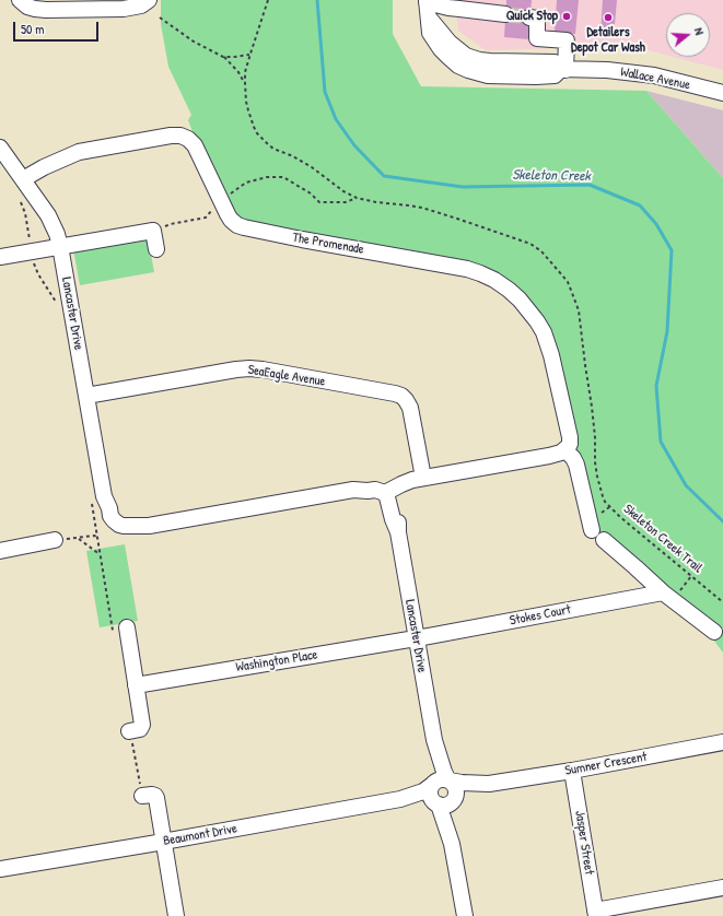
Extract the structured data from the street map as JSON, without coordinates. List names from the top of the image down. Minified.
{"streets":{"street":["Wallace Avenue","The Promenade","Lancaster Drive","SeaEagle Avenue","Stokes Court","Washington Place","Sumner Crescent","Beaumont Drive","Jasper Street"],"path":["Skeleton Creek Trail"]},"crossings":[["The Promenade","Lancaster Drive"],["Lancaster Drive","SeaEagle Avenue"],["Lancaster Drive","Stokes Court"],["Lancaster Drive","Washington Place"],["Lancaster Drive","Sumner Crescent"],["Stokes Court","Washington Place"],["Sumner Crescent","Jasper Street"]],"water":["Skeleton Creek"],"places":["Quick Stop","Detailers Depot Car Wash"],"scale_bar":"50 m","north":"right"}
